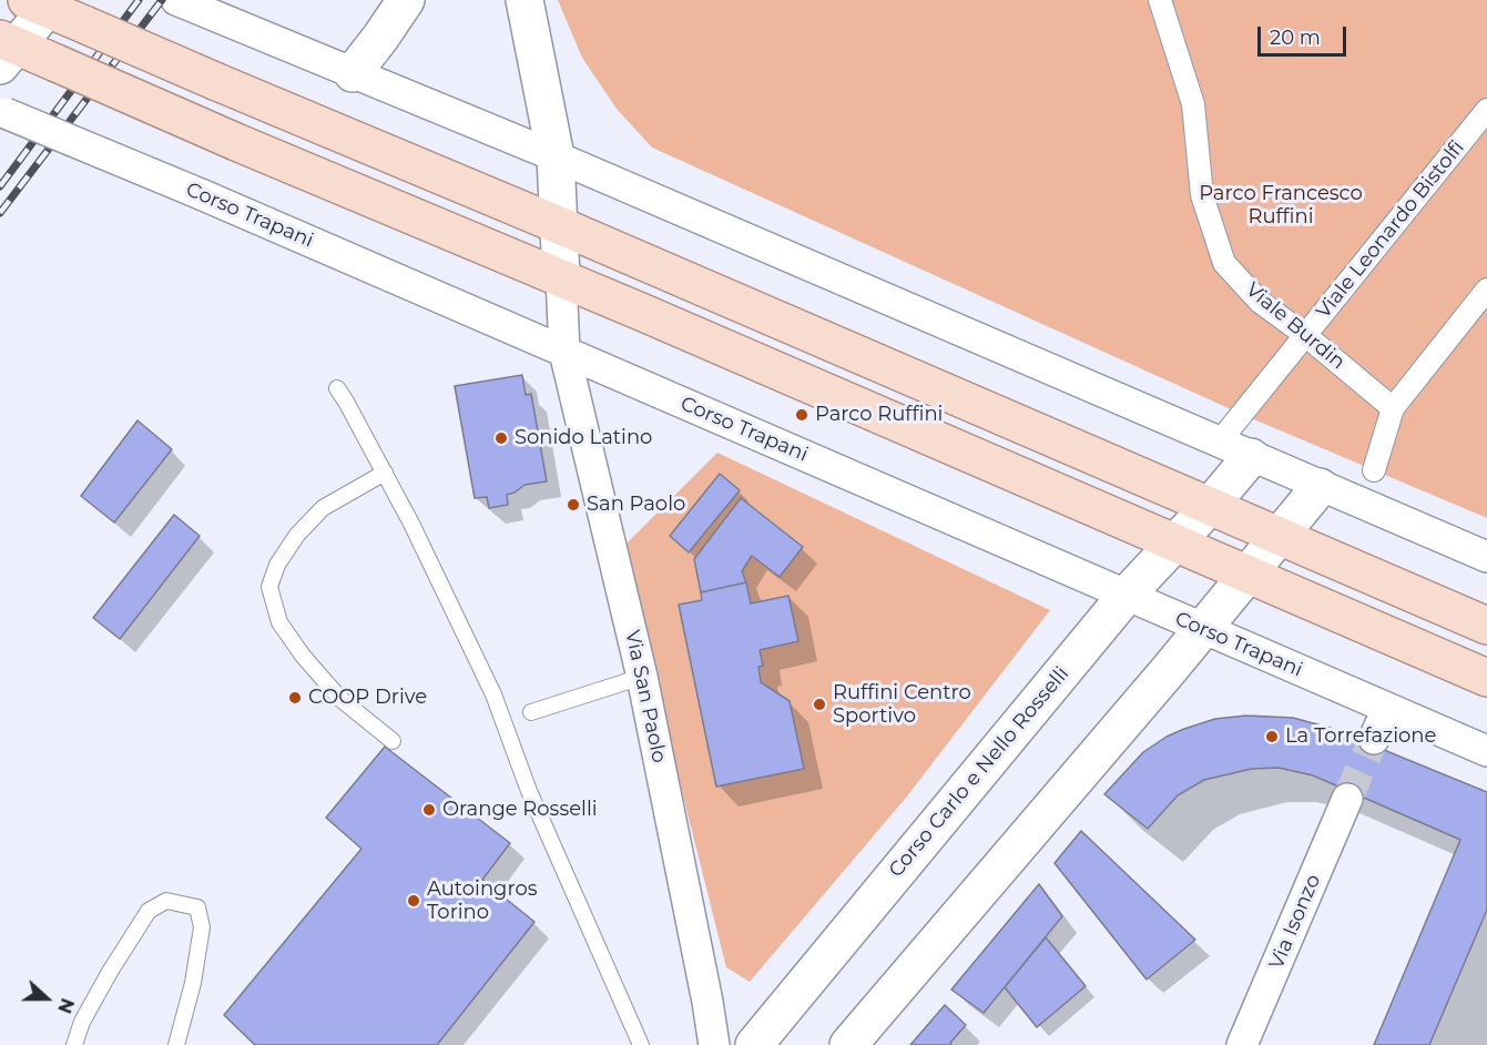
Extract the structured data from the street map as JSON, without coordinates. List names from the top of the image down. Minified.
{"streets":{"street":["Corso Trapani","Viale Leonardo Bistolfi","Viale Burdin","Via San Paolo","Corso Carlo e Nello Rosselli","Via Isonzo"]},"crossings":[["Corso Trapani","Via San Paolo"],["Corso Trapani","Corso Carlo e Nello Rosselli"],["Viale Leonardo Bistolfi","Viale Burdin"]],"parks":["Parco Francesco Ruffini"],"places":["Parco Ruffini","Sonido Latino","San Paolo","COOP Drive","Ruffini Centro Sportivo","La Torrefazione","Orange Rosselli","Autoingros Torino"],"scale_bar":"20 m","north":"right"}
